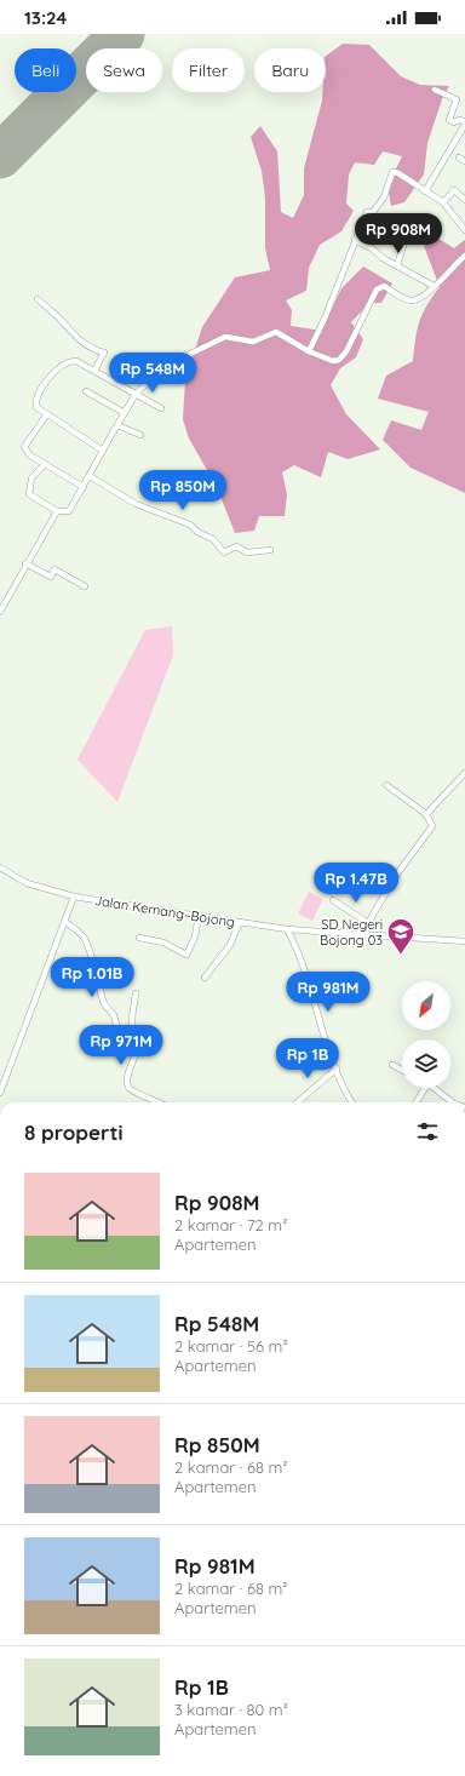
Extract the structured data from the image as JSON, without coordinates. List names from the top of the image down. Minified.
{"streets":{"street":["Jalan Kemang–Bojong"]},"places":{"school or university":["SD Negeri Bojong 03"]},"north":"bottom left","page":{"status":"13:24","chip":["Beli","Sewa","Filter","Baru"],"price":["Rp 908M","Rp 548M","Rp 850M","Rp 1.47B","Rp 1.01B","Rp 981M","Rp 971M","Rp 1B"],"heading":"8 properti","list":[{"name":"Rp 908M","note":"2 kamar · 72 m² · Apartemen"},{"name":"Rp 548M","note":"2 kamar · 56 m² · Apartemen"},{"name":"Rp 850M","note":"2 kamar · 68 m² · Apartemen"},{"name":"Rp 981M","note":"2 kamar · 68 m² · Apartemen"},{"name":"Rp 1B","note":"3 kamar · 80 m² · Apartemen"}]}}
